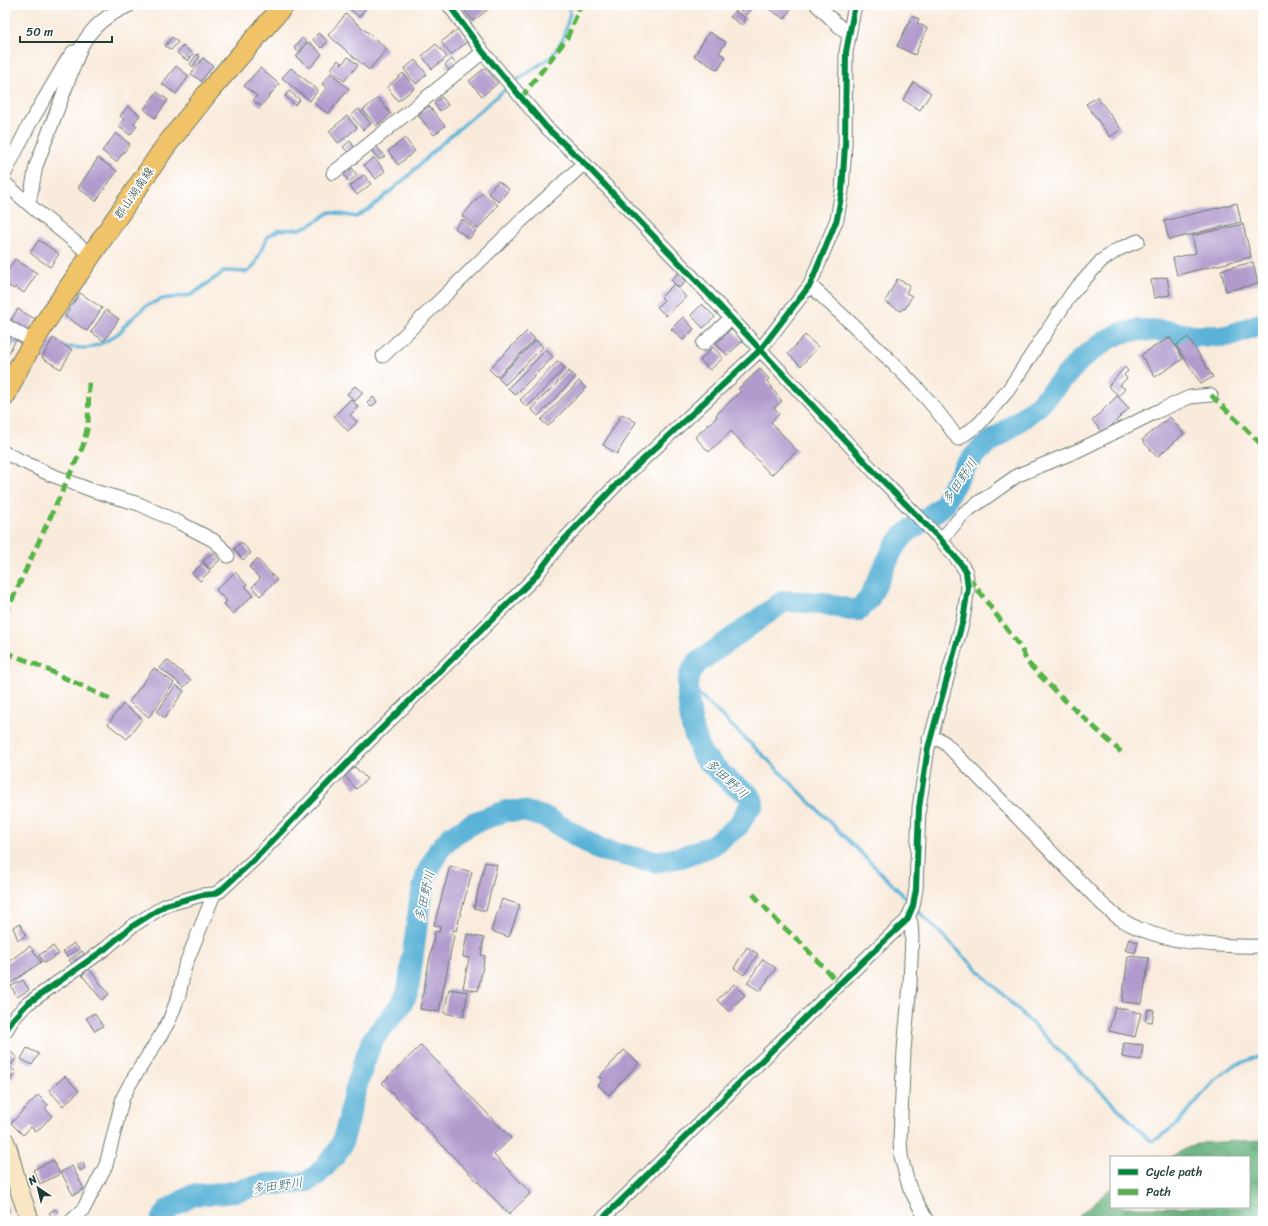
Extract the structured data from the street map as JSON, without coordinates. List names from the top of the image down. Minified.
{"streets":{"main road":["郡山湖南線"]},"water":["多田野川"],"legend":["Cycle path","Path"],"scale_bar":"50 m","north":"top left"}
